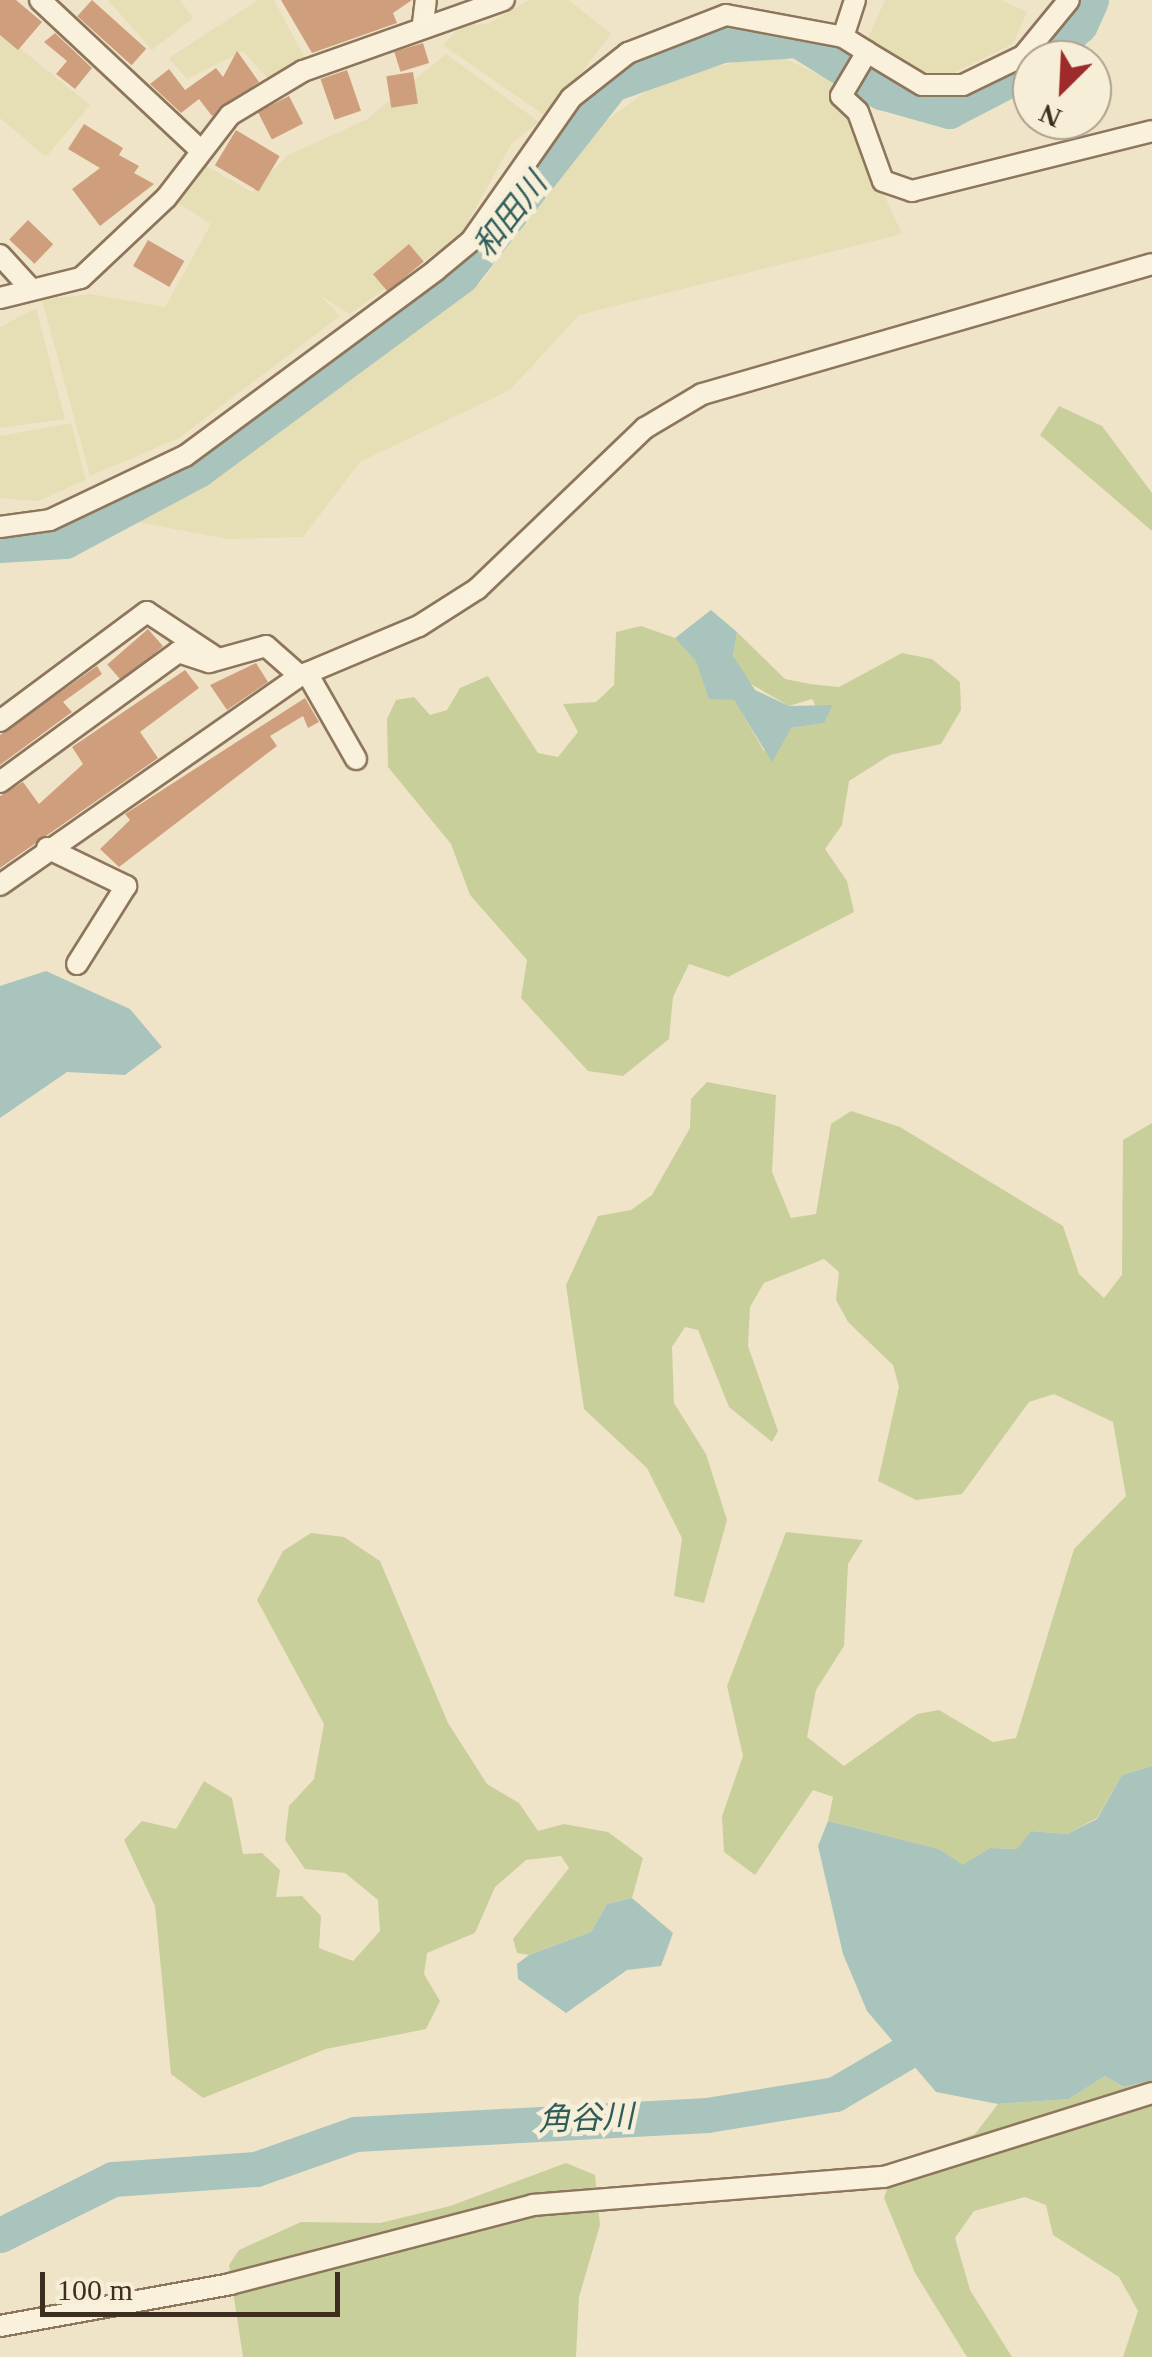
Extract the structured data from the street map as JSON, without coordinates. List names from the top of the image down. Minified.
{"water":["和田川","角谷川"],"scale_bar":"100 m","north":"bottom left"}
